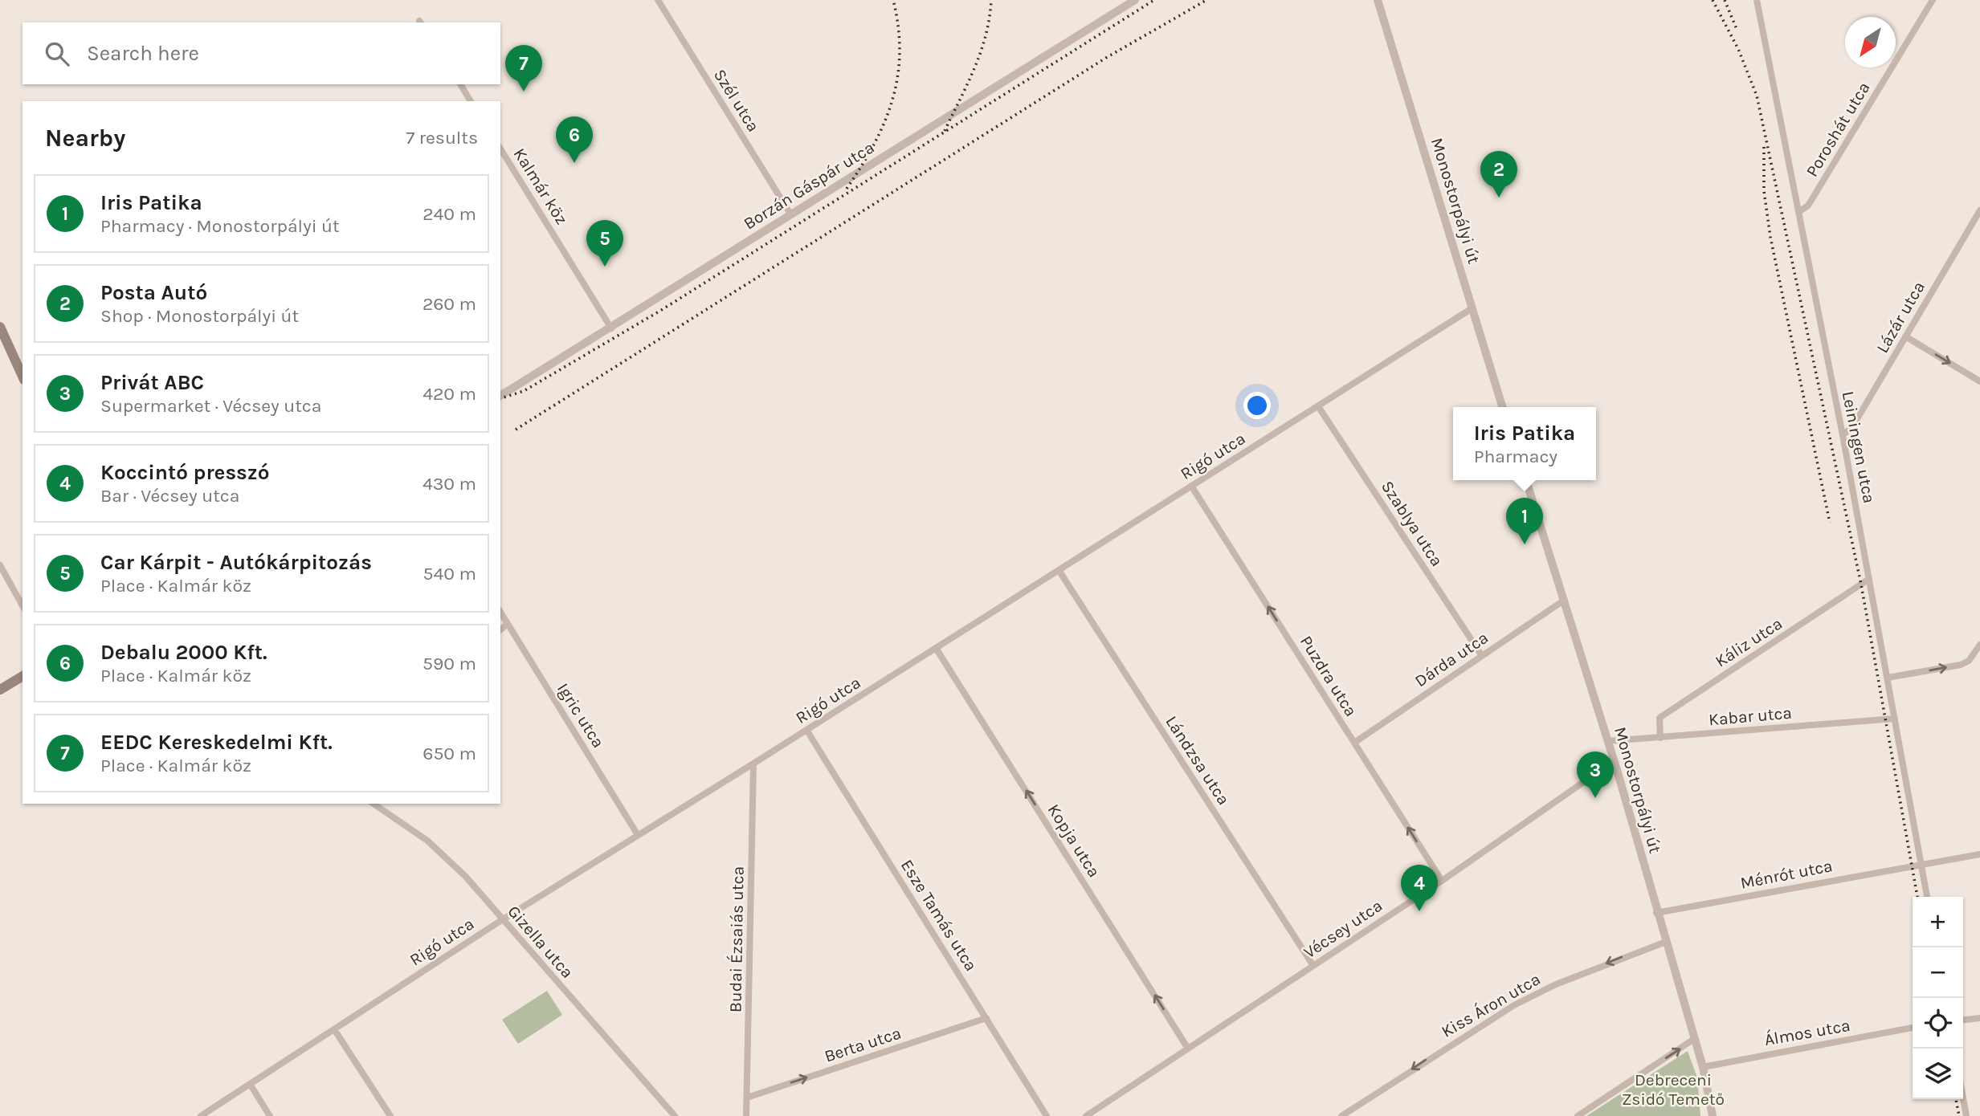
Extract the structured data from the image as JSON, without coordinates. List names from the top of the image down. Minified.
{"streets":{"street":["Szél utca","Poroshát utca","Borzán Gáspár utca","Kalmár köz","Monostorpályi út","Lázár utca","Leiningen utca","Rigó utca","Szablya utca","Káliz utca","Dárda utca","Puzdra utca","Igric utca","Kabar utca","Lándzsa utca","Kopja utca","Ménrót utca","Esze Tamás utca","Vécsey utca","Budai Ézsaiás utca","Gizella utca","Kiss Áron utca","Álmos utca","Berta utca"]},"crossings":[["Szél utca","Borzán Gáspár utca"],["Poroshát utca","Leiningen utca"],["Borzán Gáspár utca","Kalmár köz"],["Monostorpályi út","Rigó utca"],["Monostorpályi út","Dárda utca"],["Monostorpályi út","Kabar utca"],["Monostorpályi út","Ménrót utca"],["Monostorpályi út","Vécsey utca"],["Monostorpályi út","Kiss Áron utca"],["Monostorpályi út","Álmos utca"],["Lázár utca","Leiningen utca"],["Leiningen utca","Káliz utca"],["Leiningen utca","Kabar utca"],["Leiningen utca","Ménrót utca"],["Rigó utca","Szablya utca"],["Rigó utca","Puzdra utca"],["Rigó utca","Igric utca"],["Rigó utca","Lándzsa utca"],["Rigó utca","Kopja utca"],["Rigó utca","Esze Tamás utca"],["Rigó utca","Budai Ézsaiás utca"],["Rigó utca","Gizella utca"],["Szablya utca","Dárda utca"],["Káliz utca","Kabar utca"],["Dárda utca","Puzdra utca"],["Puzdra utca","Vécsey utca"],["Lándzsa utca","Vécsey utca"],["Kopja utca","Vécsey utca"],["Esze Tamás utca","Berta utca"],["Budai Ézsaiás utca","Berta utca"]],"one_way":["Puzdra utca","Kopja utca","Kiss Áron utca","Berta utca"],"parks":["Debreceni Zsidó Temető"],"north":"bottom left","page":{"search":"Search here","pins":["7","6","2","5","1","3","4"],"heading":["Nearby","7 results"],"list":[{"mark":"1","name":"Iris Patika","note":"Pharmacy · Monostorpályi út","value":"240 m"},{"mark":"2","name":"Posta Autó","note":"Shop · Monostorpályi út","value":"260 m"},{"mark":"3","name":"Privát ABC","note":"Supermarket · Vécsey utca","value":"420 m"},{"mark":"4","name":"Koccintó presszó","note":"Bar · Vécsey utca","value":"430 m"},{"mark":"5","name":"Car Kárpit - Autókárpitozás","note":"Place · Kalmár köz","value":"540 m"},{"mark":"6","name":"Debalu 2000 Kft.","note":"Place · Kalmár köz","value":"590 m"},{"mark":"7","name":"EEDC Kereskedelmi Kft.","note":"Place · Kalmár köz","value":"650 m"}],"popup":["Iris Patika","Pharmacy"],"map_buttons":["+","−"]}}
